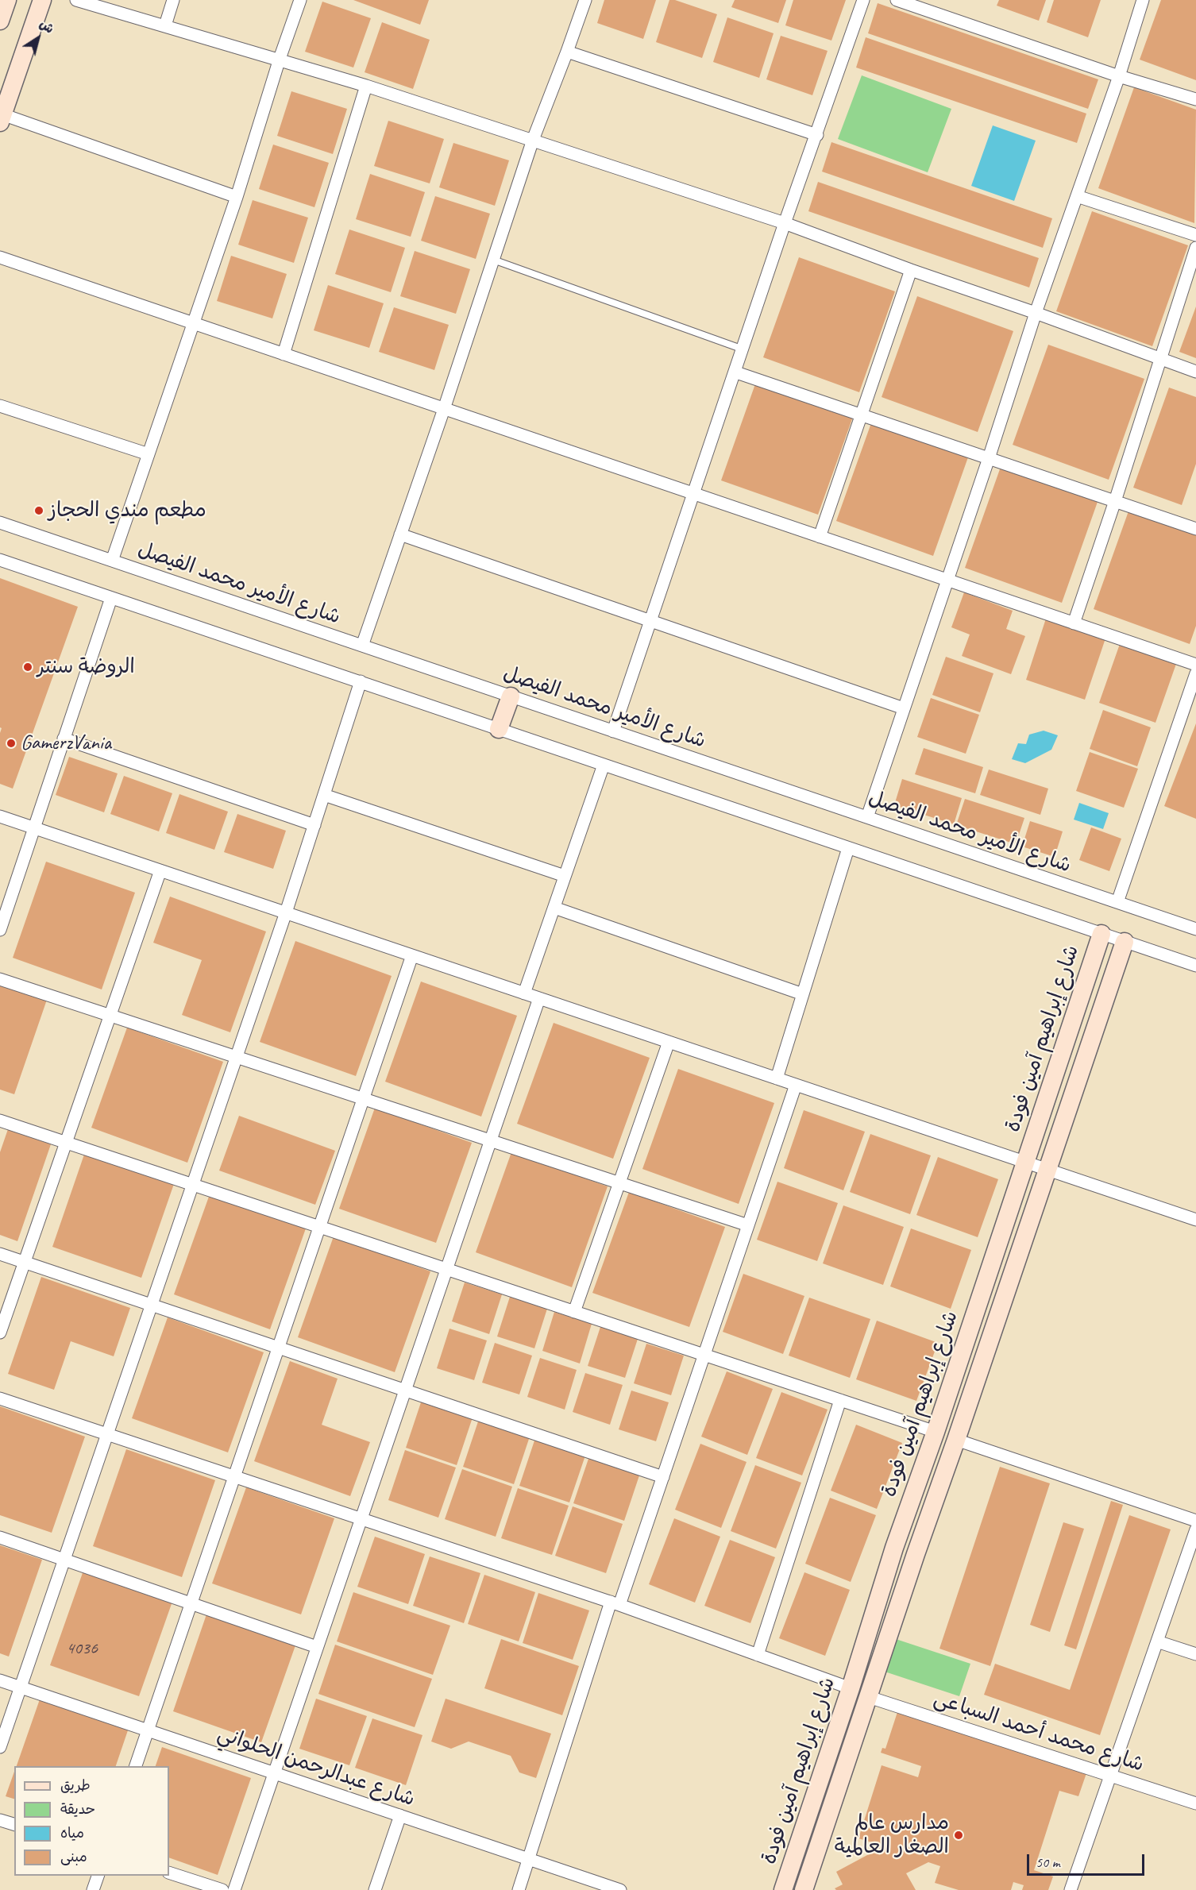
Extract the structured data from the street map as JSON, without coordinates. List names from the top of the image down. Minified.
{"streets":{"street":["شارع الأمير محمد الفيصل","شارع إبراهيم آمين فودة","شارع محمد أحمد السباعى","شارع عبدالرحمن الحلواني"]},"crossings":[["شارع إبراهيم آمين فودة","شارع محمد أحمد السباعى"]],"places":["مطعم مندي الحجاز","الروضة سنتر","GamerzVania","مدارس عالم الصغار العالمية"],"house_numbers":["4036"],"legend":["طريق","حديقة","مياه","مبنى"],"scale_bar":"50 m","north":"top right"}
